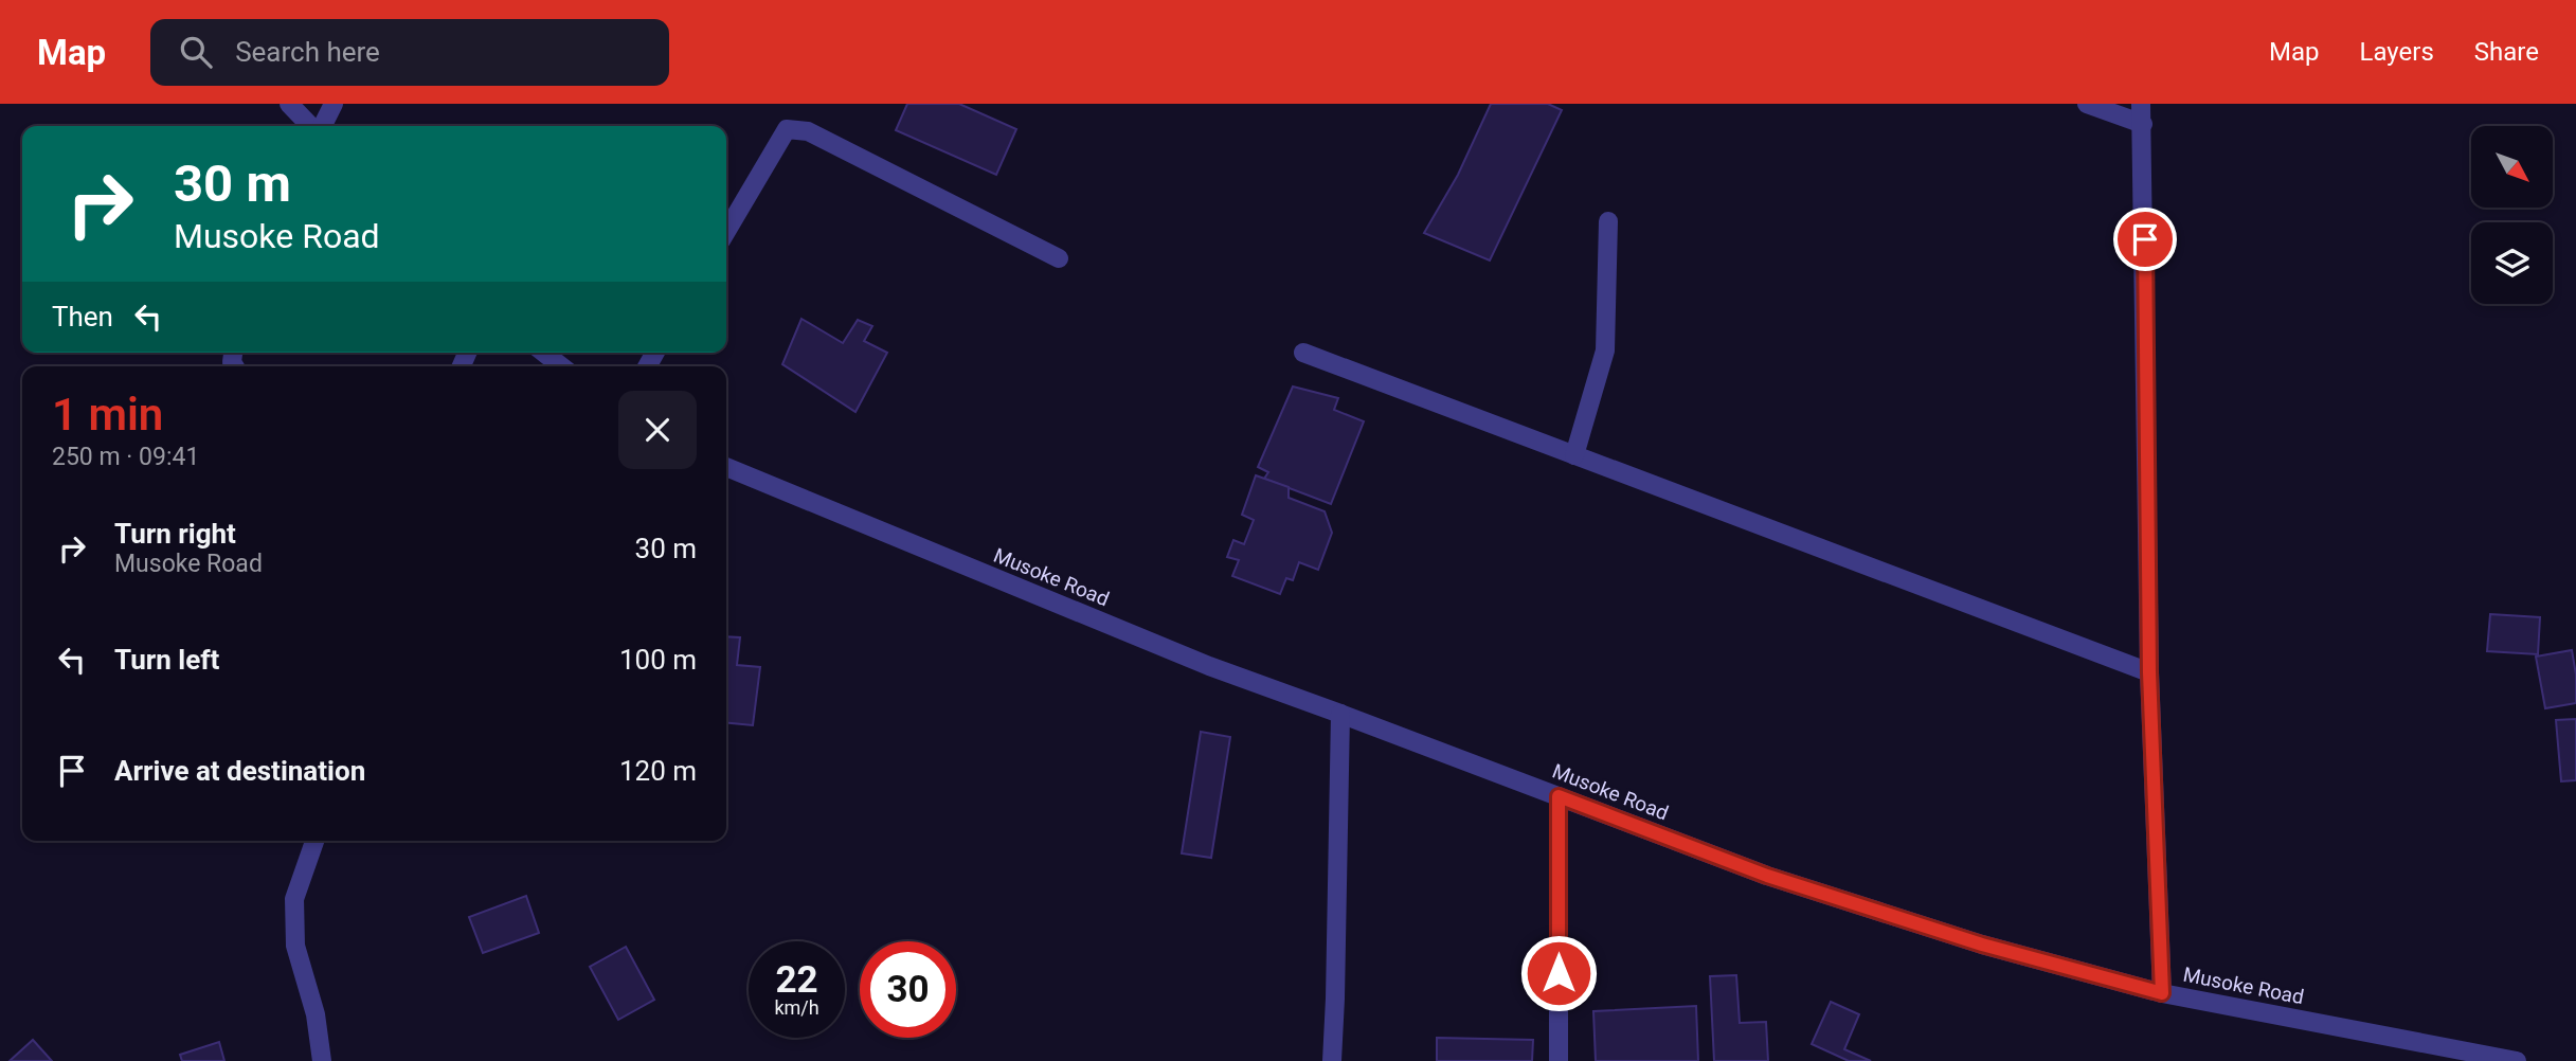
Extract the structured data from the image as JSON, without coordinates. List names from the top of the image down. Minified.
{"streets":{"street":["Musoke Road"]},"north":"bottom right","page":{"header":"Map","search":"Search here","nav":["Map","Layers","Share"],"turn":["30 m","Musoke Road"],"then":"Then","heading":["1 min","250 m · 09:41"],"list":[{"name":"Turn right","note":"Musoke Road","value":"30 m"},{"name":"Turn left","value":"100 m"},{"name":"Arrive at destination","value":"120 m"}],"speed":"22 km/h","limit":"30"}}
